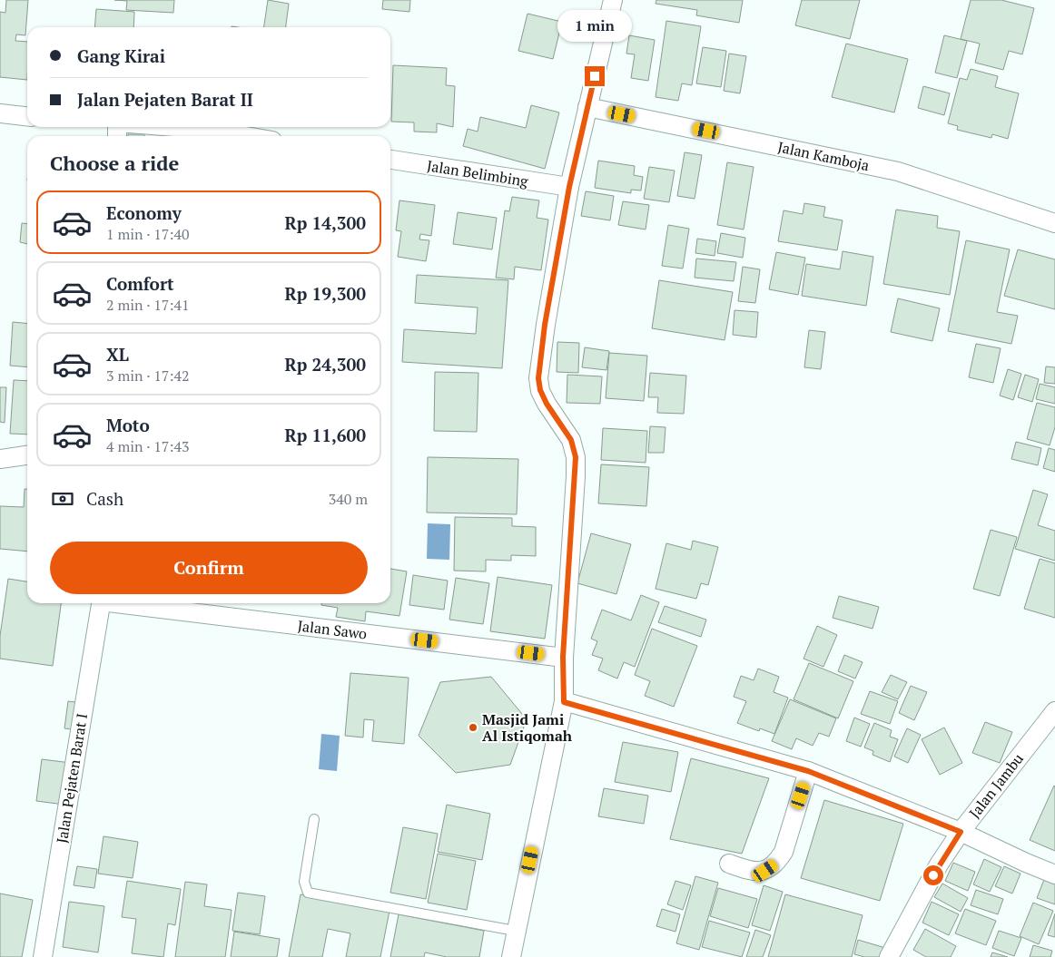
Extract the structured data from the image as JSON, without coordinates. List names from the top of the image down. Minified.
{"streets":{"street":["Jalan Kamboja","Jalan Belimbing","Jalan Sawo","Jalan Pejaten Barat I","Jalan Jambu"]},"places":["Masjid Jami Al Istiqomah"],"page":{"bubble":"1 min","banner":["Gang Kirai","Jalan Pejaten Barat II"],"heading":"Choose a ride","list":[{"name":"Economy","note":"1 min · 17:40","value":"Rp 14,300"},{"name":"Comfort","note":"2 min · 17:41","value":"Rp 19,300"},{"name":"XL","note":"3 min · 17:42","value":"Rp 24,300"},{"name":"Moto","note":"4 min · 17:43","value":"Rp 11,600"}],"pay":["Cash","340 m"],"buttons":"Confirm"}}
